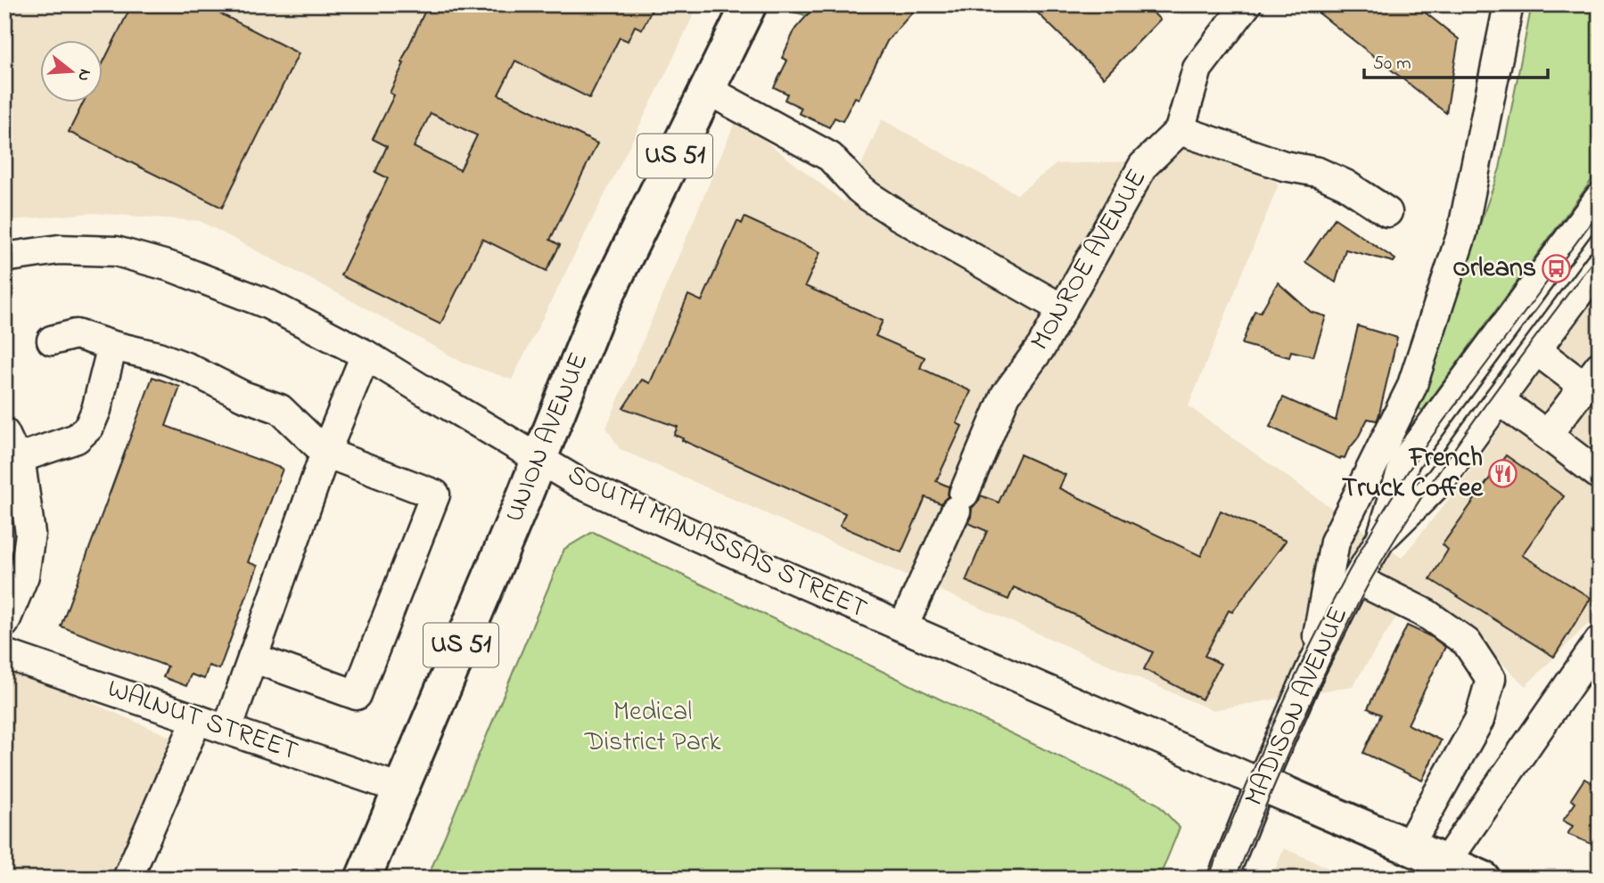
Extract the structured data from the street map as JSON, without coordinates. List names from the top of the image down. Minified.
{"streets":{"main road":["US 51","UNION AVENUE"],"street":["MONROE AVENUE","SOUTH MANASSAS STREET","MADISON AVENUE","WALNUT STREET"]},"crossings":[["MONROE AVENUE","SOUTH MANASSAS STREET"],["UNION AVENUE","SOUTH MANASSAS STREET"],["UNION AVENUE","WALNUT STREET"],["SOUTH MANASSAS STREET","MADISON AVENUE"]],"parks":["Medical District Park"],"places":{"bus stop":["Orleans"],"restaurant":["French Truck Coffee"]},"scale_bar":"50 m","north":"right"}
